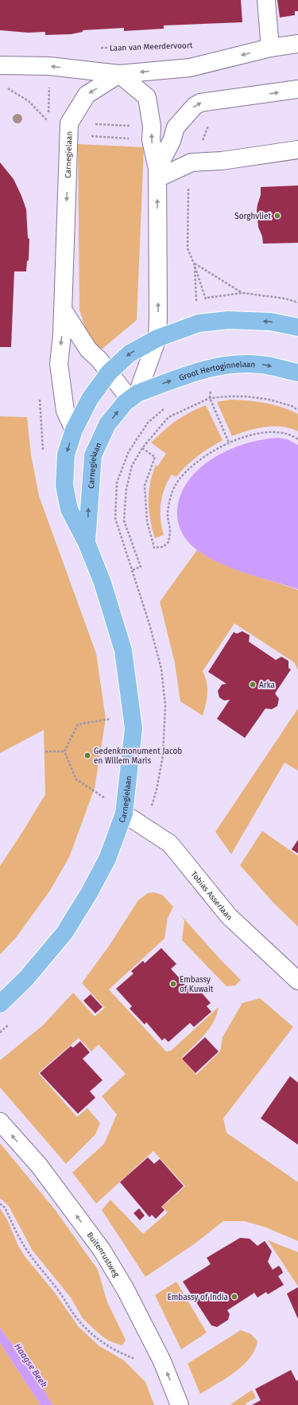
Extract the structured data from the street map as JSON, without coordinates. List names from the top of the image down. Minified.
{"streets":{"main road":["Carnegielaan","Groot Hertoginnelaan"],"street":["Tobias Asserlaan","Buitenrustweg"],"path":["Laan van Meerdervoort"]},"crossings":[["Carnegielaan","Groot Hertoginnelaan"],["Carnegielaan","Tobias Asserlaan"]],"one_way":["Buitenrustweg"],"water":["Haagse Beek"],"places":["Sorghvliet","Arka","Gedenkmonument Jacob en Willem Maris","Embassy of Kuwait","Embassy of India"]}
